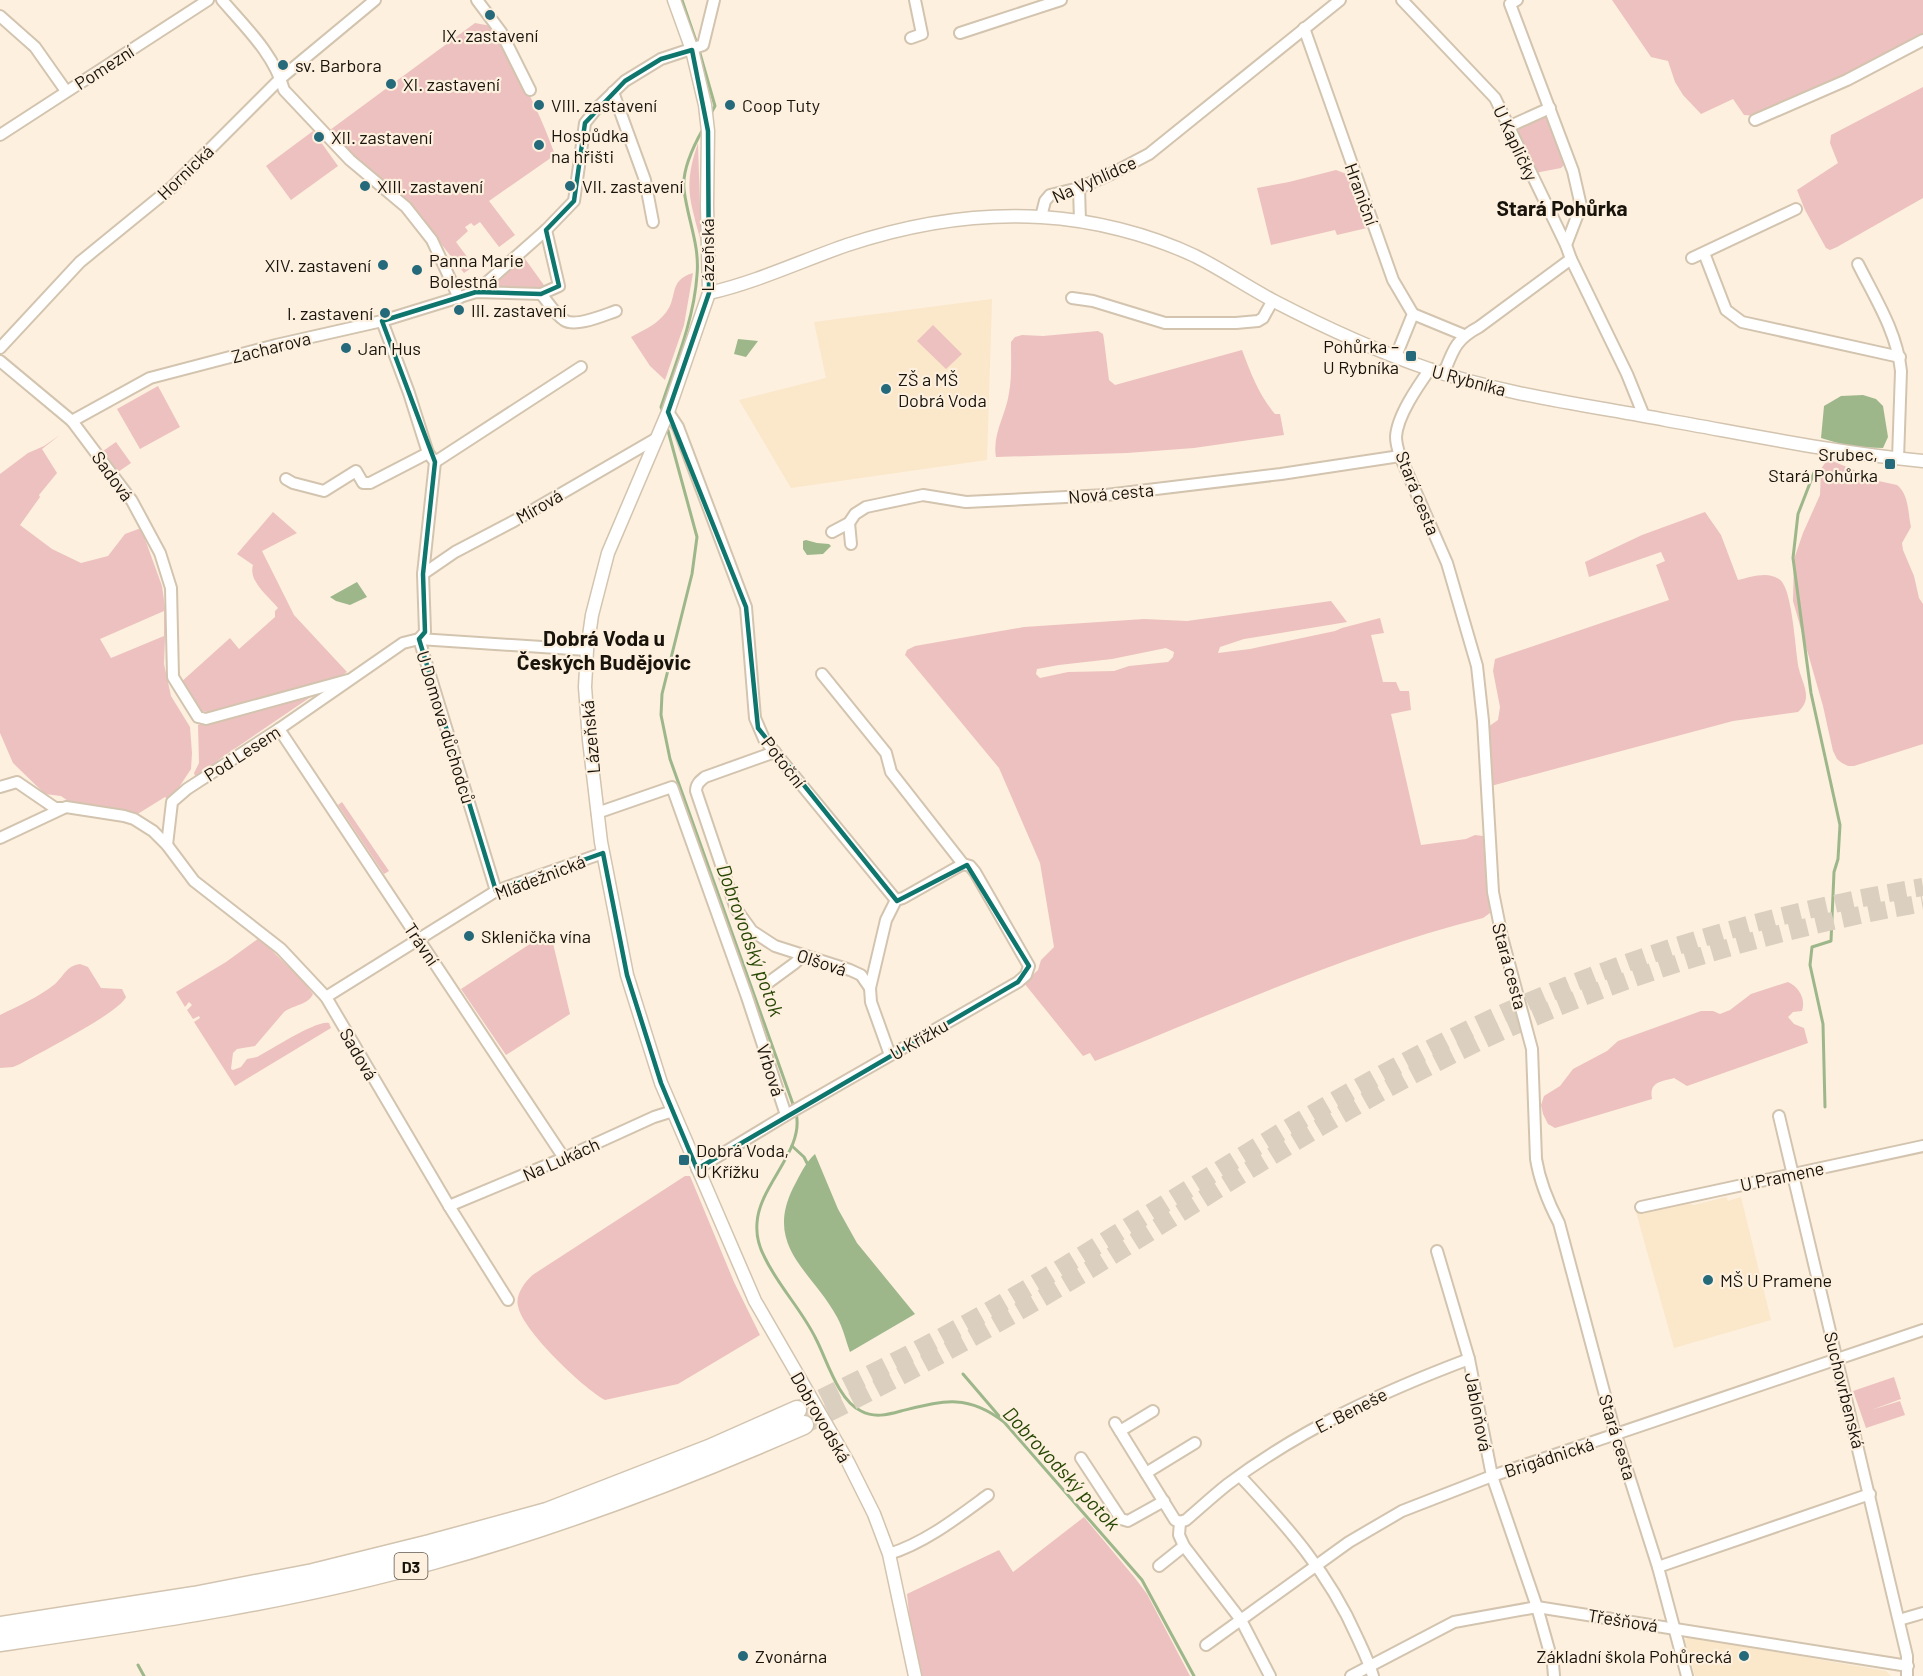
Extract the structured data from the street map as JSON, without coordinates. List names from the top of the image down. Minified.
{"streets":{"highway":["D3"],"street":["Pomezní","U Kapličky","Hornická","Na Vyhlídce","Hraniční","Lázeňská","Zacharova","U Rybníka","Sadová","Nová cesta","Stará cesta","Mírová","U Domova důchodců","Pod Lesem","Potoční","Mládežnická","Trávní","Olšová","U Křížku","Vrbová","Na Lukách","U Pramene","Suchovrbenská","E. Beneše","Jabloňová","Dobrovodská","Brigádnická","Třešňová"]},"crossings":[["U Kapličky","U Rybníka"],["Na Vyhlídce","Hraniční"],["Na Vyhlídce","Lázeňská"],["Na Vyhlídce","U Rybníka"],["Lázeňská","Zacharova"],["Lázeňská","Mírová"],["Lázeňská","Pod Lesem"],["Lázeňská","Potoční"],["Lázeňská","Mládežnická"],["Lázeňská","U Křížku"],["Lázeňská","Vrbová"],["Lázeňská","Na Lukách"],["Lázeňská","Dobrovodská"],["Zacharova","Sadová"],["Zacharova","U Domova důchodců"],["U Rybníka","Stará cesta"],["Sadová","Pod Lesem"],["Sadová","Mládežnická"],["Sadová","Na Lukách"],["Nová cesta","Stará cesta"],["Stará cesta","Brigádnická"],["Stará cesta","Třešňová"],["Mírová","U Domova důchodců"],["U Domova důchodců","Pod Lesem"],["U Domova důchodců","Mládežnická"],["Pod Lesem","Trávní"],["Potoční","Olšová"],["Mládežnická","Trávní"],["Trávní","Na Lukách"],["U Křížku","Vrbová"],["U Křížku","Dobrovodská"],["U Pramene","Suchovrbenská"],["Suchovrbenská","Brigádnická"],["Suchovrbenská","Třešňová"],["E. Beneše","Jabloňová"],["Jabloňová","Brigádnická"],["Jabloňová","Třešňová"]],"districts":["Stará Pohůrka","Dobrá Voda u Českých Budějovic"],"water":["Dobrovodský potok"],"places":{"other":["IX. zastavení","sv. Barbora","XI. zastavení","VIII. zastavení","Coop Tuty","XII. zastavení","Hospůdka na hřišti","XIII. zastavení","VII. zastavení","XIV. zastavení","Panna Marie Bolestná","III. zastavení","I. zastavení","Jan Hus","ZŠ a MŠ Dobrá Voda","Sklenička vína","MŠ U Pramene","Zvonárna","Základní škola Pohůrecká"],"transit":["Pohůrka – U Rybníka","Srubec, Stará Pohůrka","Dobrá Voda, U Křížku"]}}
